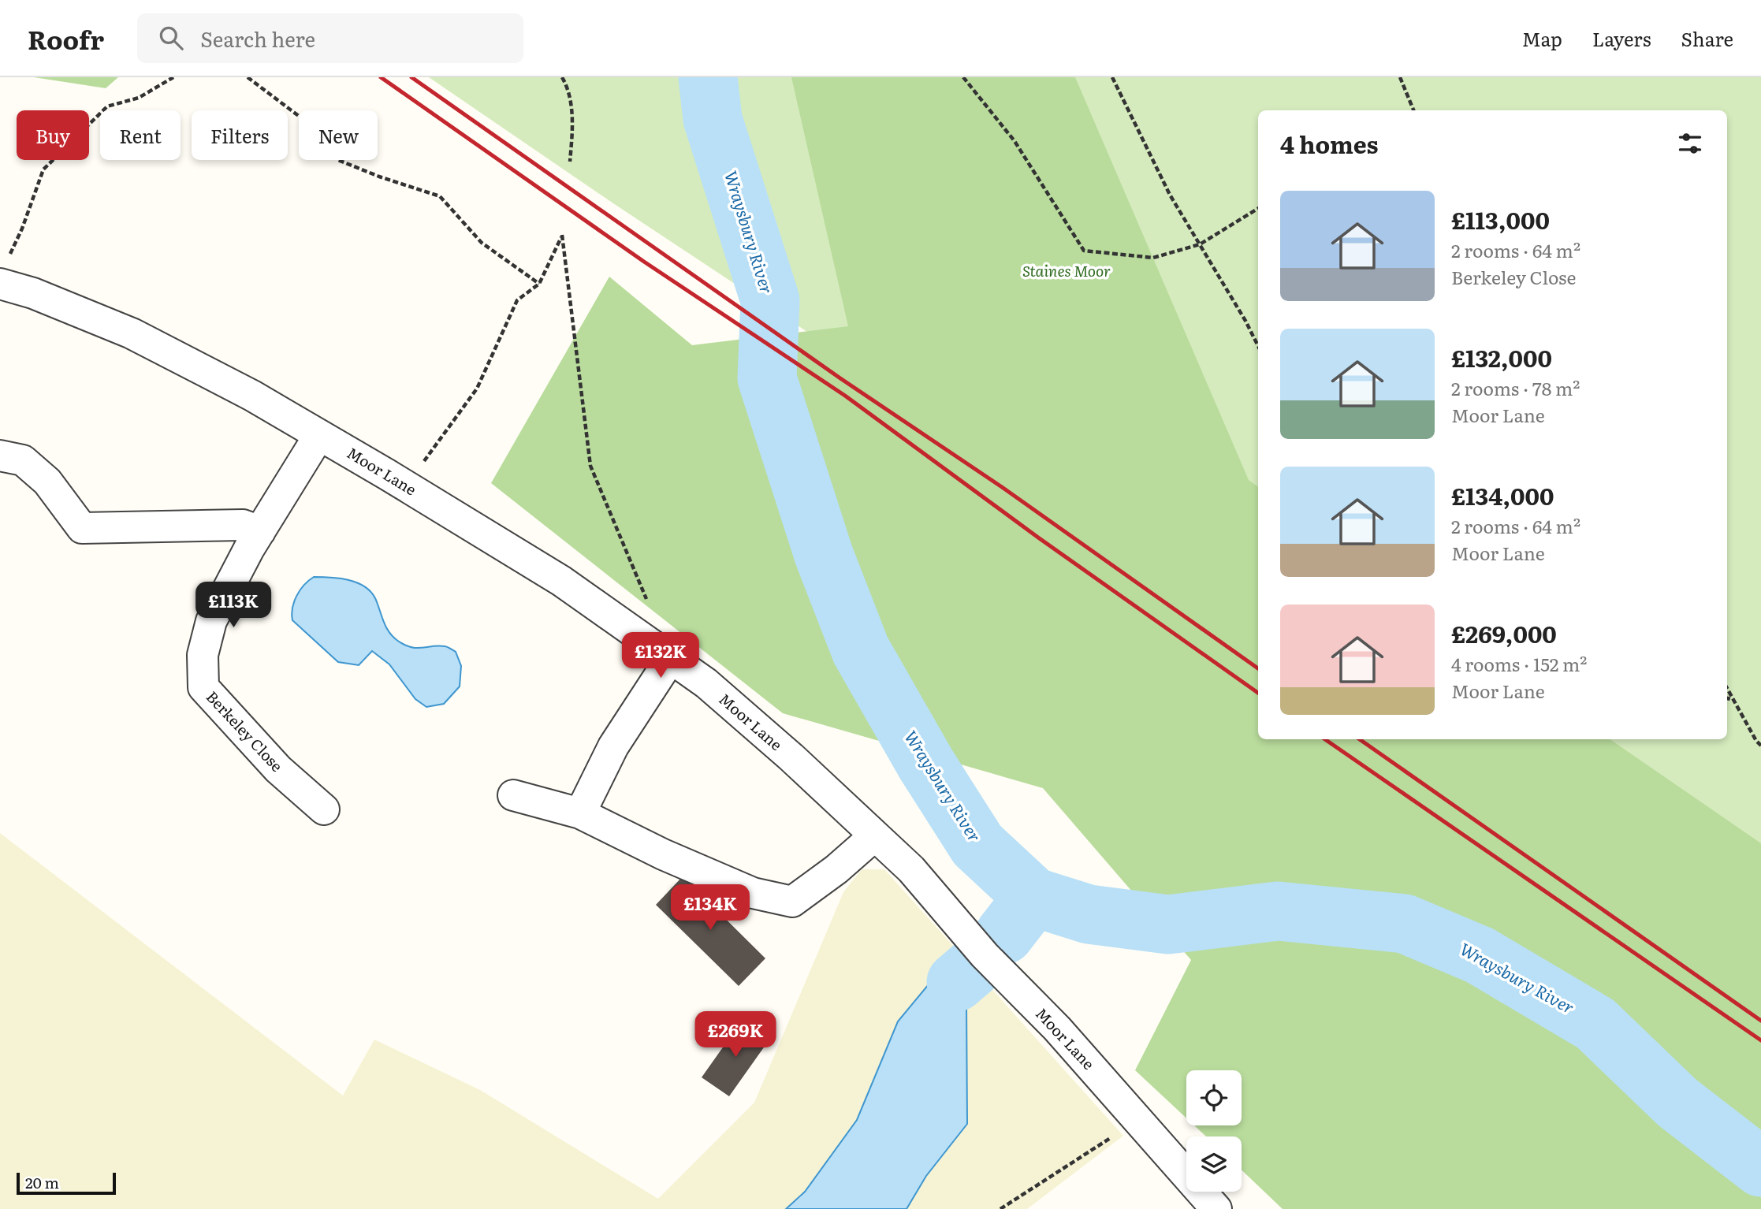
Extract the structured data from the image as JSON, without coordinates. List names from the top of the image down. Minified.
{"streets":{"street":["Moor Lane","Berkeley Close"]},"crossings":[["Moor Lane","Berkeley Close"]],"water":["Wraysbury River"],"parks":["Staines Moor"],"scale_bar":"20 m","page":{"header":"Roofr","search":"Search here","nav":["Map","Layers","Share"],"chip":["Buy","Rent","Filters","New"],"heading":"4 homes","list":[{"name":"£113,000","note":"2 rooms · 64 m² · Berkeley Close"},{"name":"£132,000","note":"2 rooms · 78 m² · Moor Lane"},{"name":"£134,000","note":"2 rooms · 64 m² · Moor Lane"},{"name":"£269,000","note":"4 rooms · 152 m² · Moor Lane"}],"price":["£113K","£132K","£134K","£269K"],"scale":"20 m"}}
